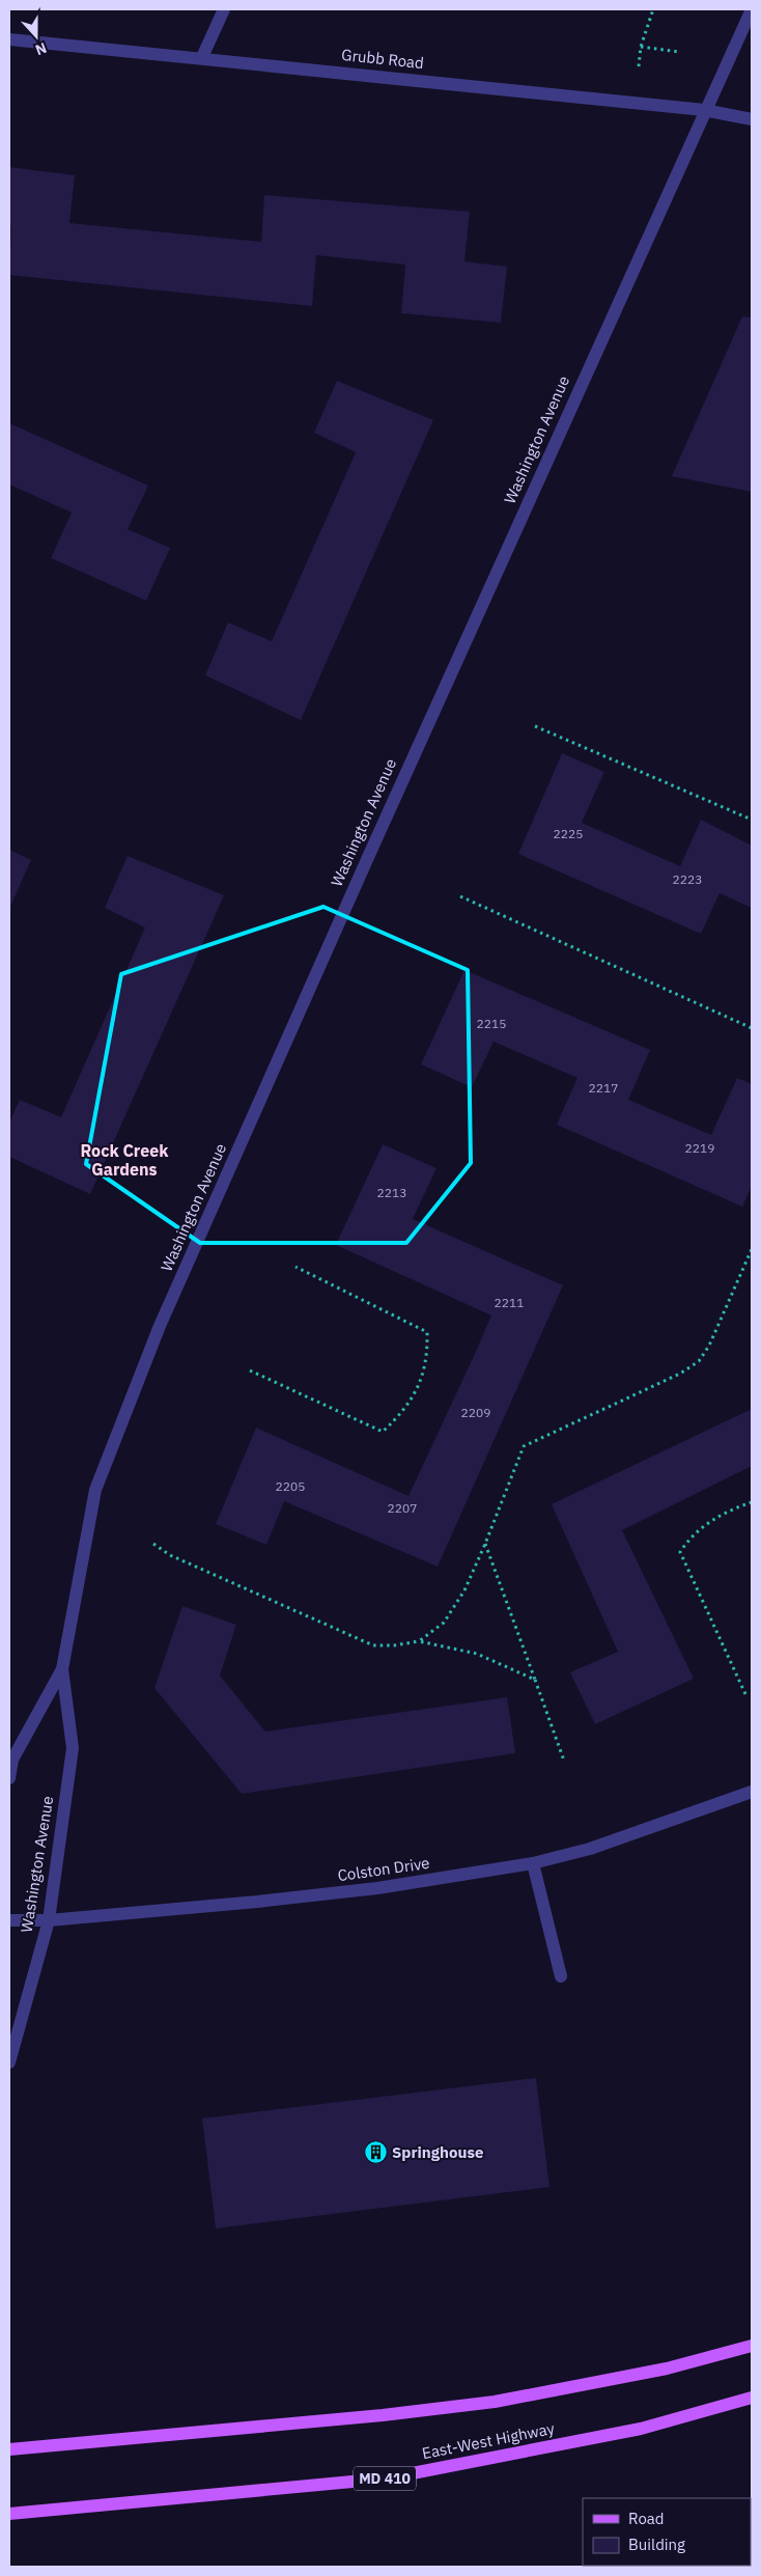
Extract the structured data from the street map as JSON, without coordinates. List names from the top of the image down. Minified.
{"streets":{"main road":["East-West Highway","MD 410"],"street":["Grubb Road","Washington Avenue","Colston Drive"]},"crossings":[["Grubb Road","Washington Avenue"],["Washington Avenue","Colston Drive"]],"districts":["Rock Creek Gardens"],"places":{"building":["Springhouse"]},"house_numbers":["2225","2223","2215","2217","2219","2213","2211","2209","2205","2207"],"legend":["Road","Building"],"north":"bottom"}
